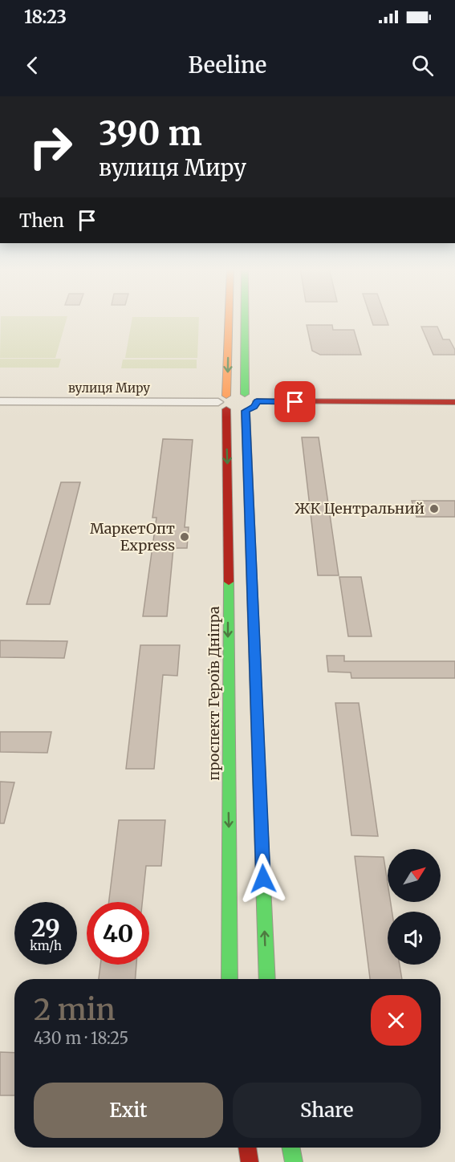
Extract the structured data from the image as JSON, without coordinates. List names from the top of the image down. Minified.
{"streets":{"street":["вулиця Миру","проспект Героїв Дніпра"]},"crossings":[["вулиця Миру","проспект Героїв Дніпра"]],"places":["ЖК Центральний","МаркетОпт Express"],"north":"top right","page":{"status":"18:23","header":"Beeline","turn":["390 m","вулиця Миру"],"then":"Then","speed":"29 km/h","limit":"40","heading":["2 min","430 m · 18:25"],"buttons":["Exit","Share"]}}
